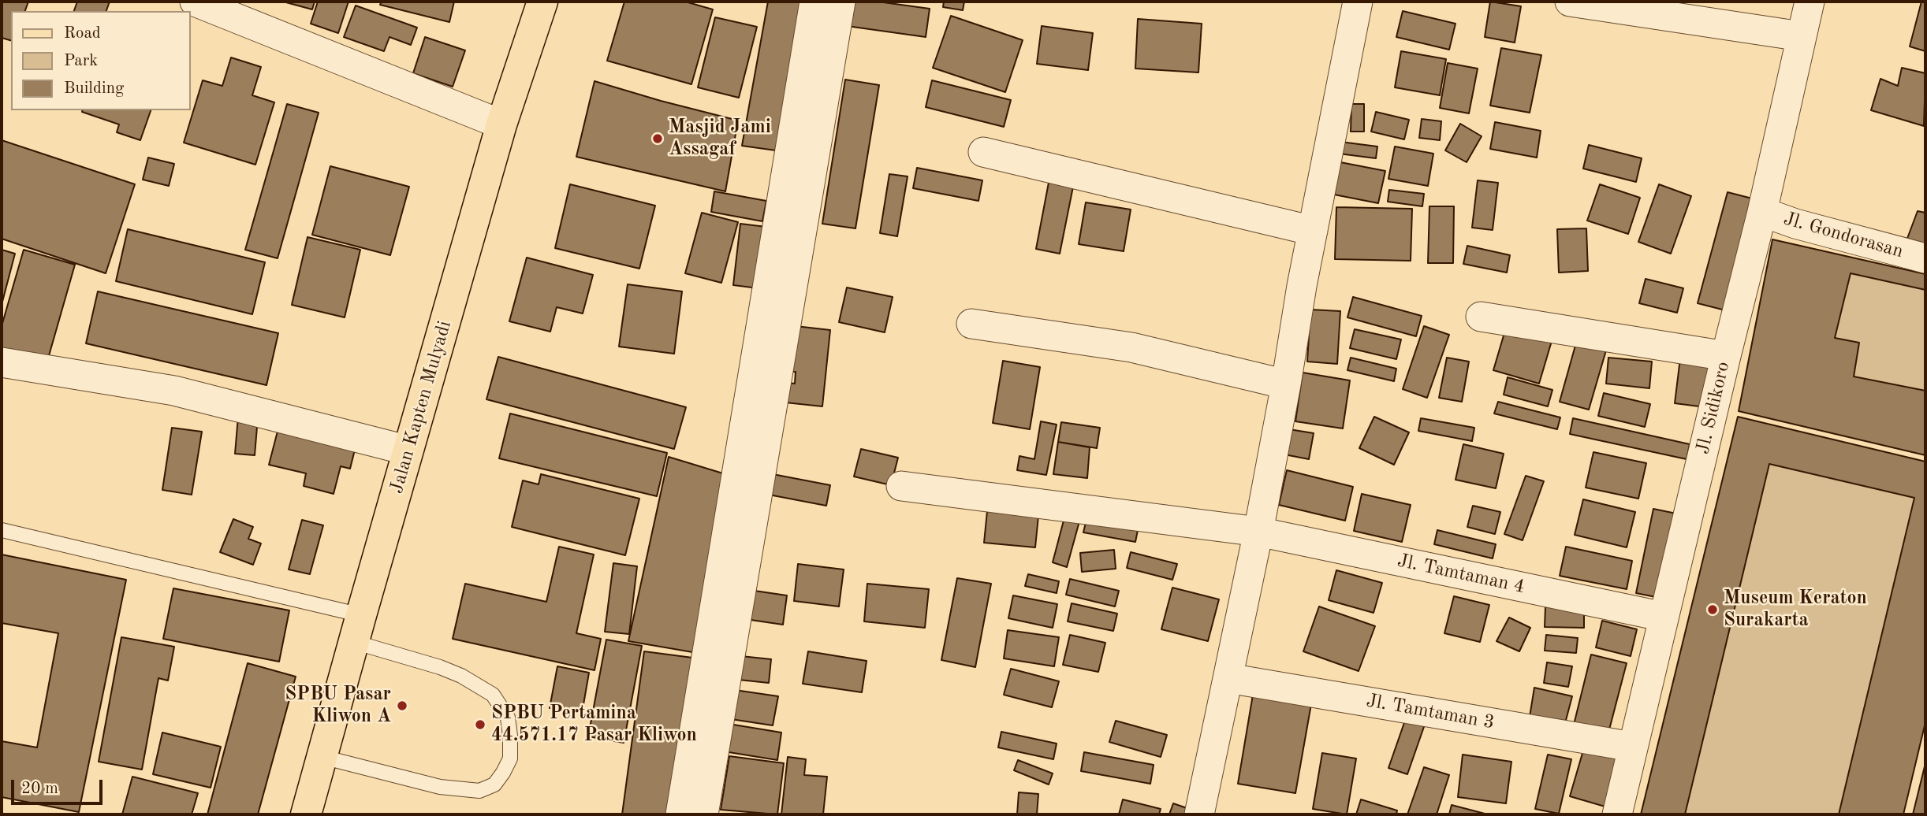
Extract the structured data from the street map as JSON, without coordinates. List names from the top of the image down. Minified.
{"streets":{"main road":["Jalan Kapten Mulyadi"],"street":["Jl. Gondorasan","Jl. Sidikoro","Jl. Tamtaman 4","Jl. Tamtaman 3"]},"crossings":[["Jl. Gondorasan","Jl. Sidikoro"],["Jl. Sidikoro","Jl. Tamtaman 4"],["Jl. Sidikoro","Jl. Tamtaman 3"]],"places":["Masjid Jami Assagaf","Museum Keraton Surakarta","SPBU Pasar Kliwon A","SPBU Pertamina 44.571.17 Pasar Kliwon"],"legend":["Road","Park","Building"],"scale_bar":"20 m"}
